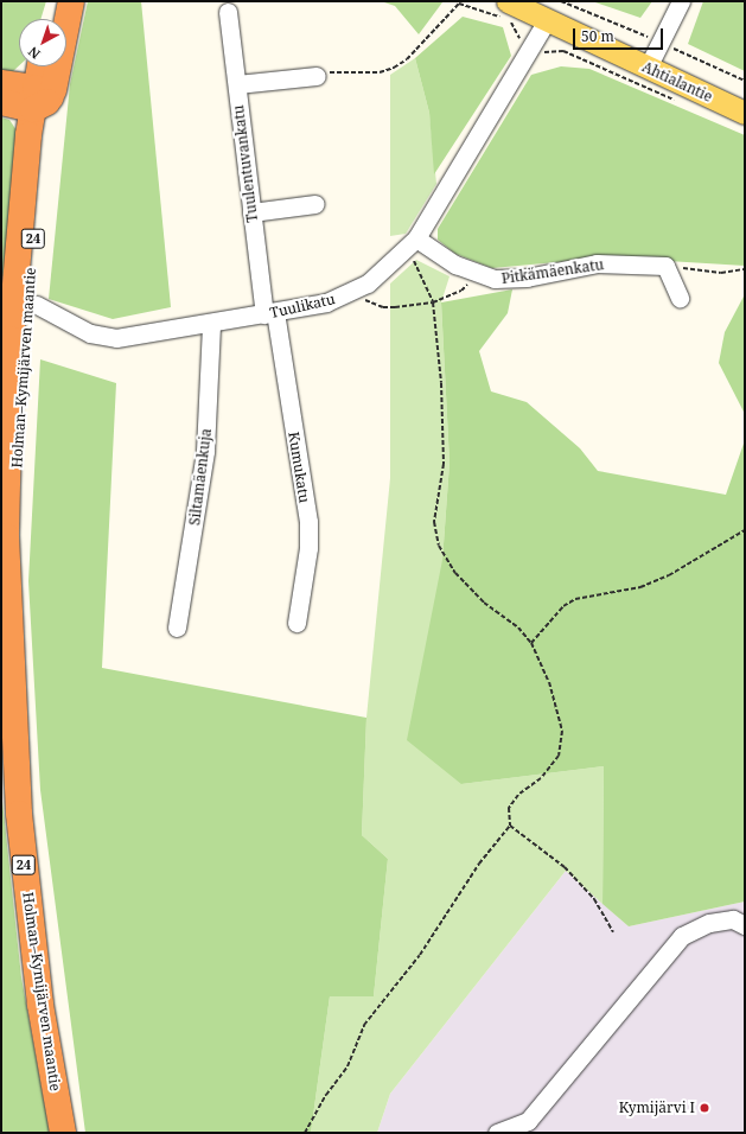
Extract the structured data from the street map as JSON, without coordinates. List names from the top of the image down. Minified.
{"streets":{"highway":["24","Holman–Kymijärven maantie"],"main road":["Ahtialantie"],"street":["Tuulentuvankatu","Pitkämäenkatu","Tuulikatu","Kumukatu","Siltamäenkuja"]},"crossings":[["Ahtialantie","Tuulikatu"],["Tuulentuvankatu","Tuulikatu"],["Tuulentuvankatu","Kumukatu"],["Pitkämäenkatu","Tuulikatu"],["Tuulikatu","Kumukatu"],["Tuulikatu","Siltamäenkuja"]],"places":["Kymijärvi I"],"scale_bar":"50 m","north":"bottom left"}
